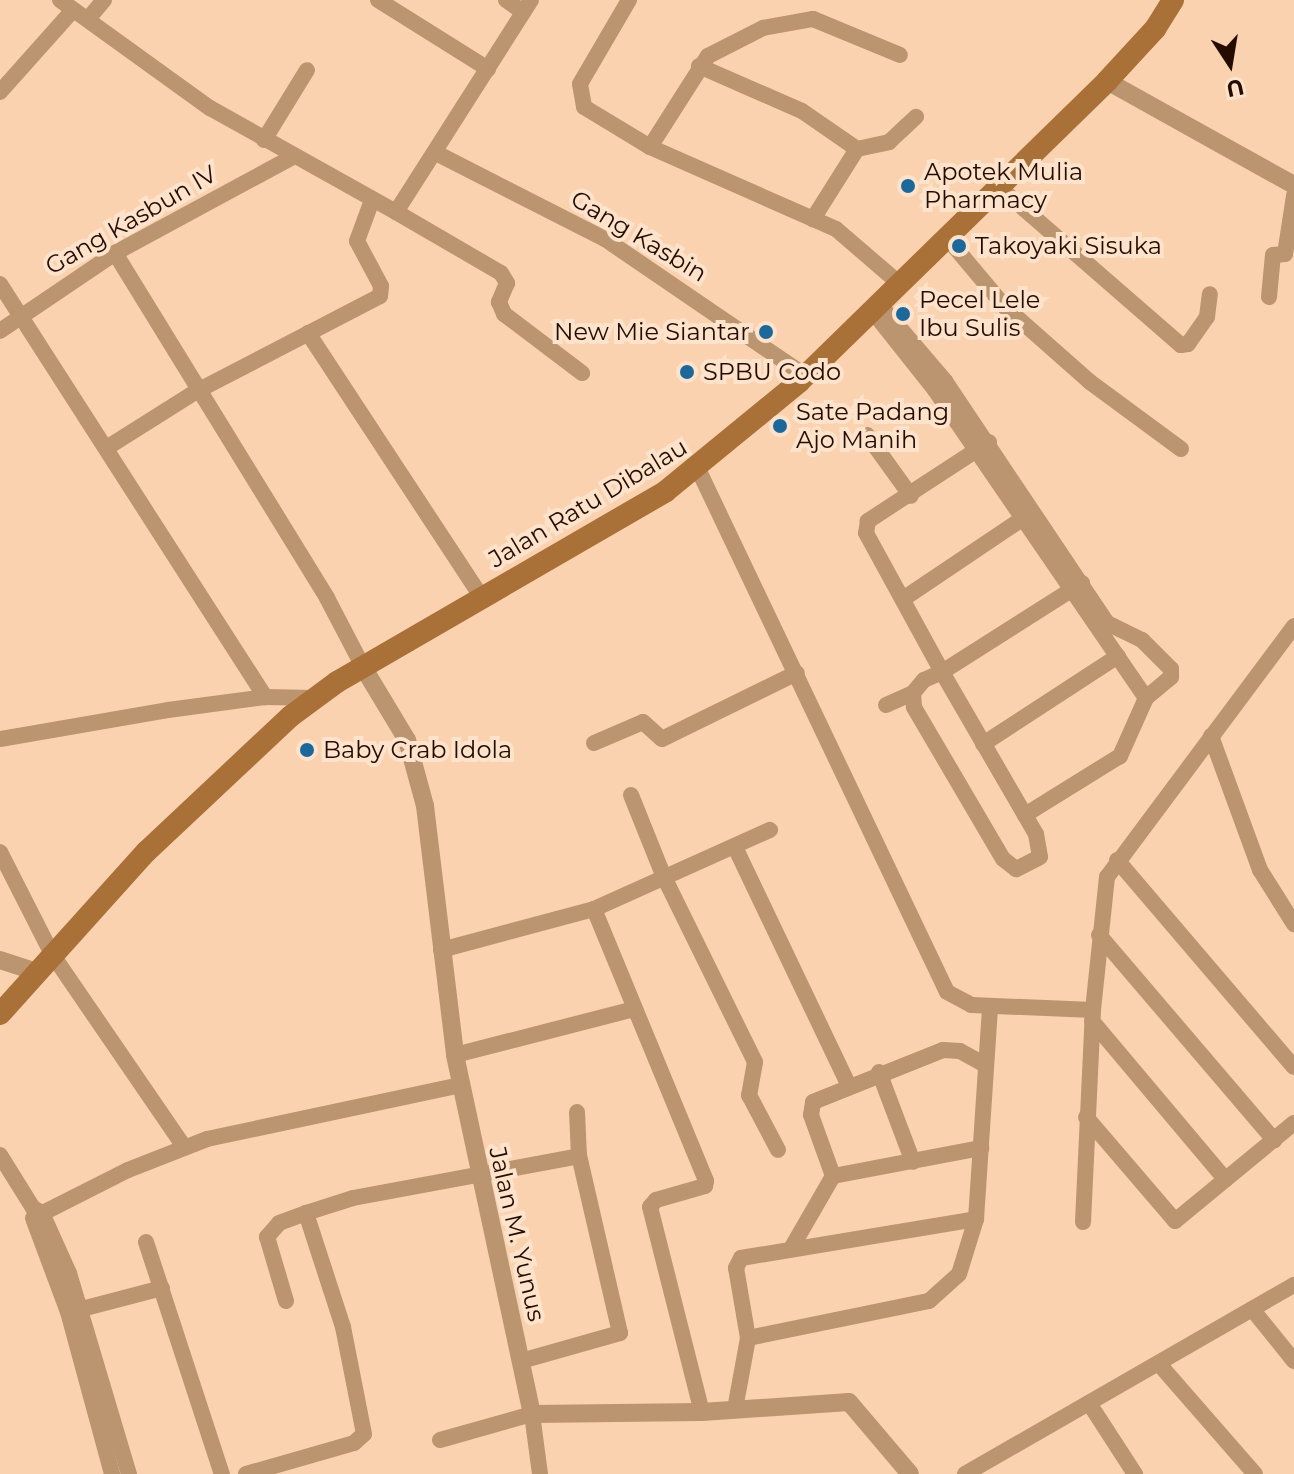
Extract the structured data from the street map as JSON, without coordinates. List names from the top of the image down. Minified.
{"streets":{"main road":["Jalan Ratu Dibalau"],"street":["Gang Kasbun IV","Gang Kasbin","Jalan M. Yunus"]},"crossings":[["Gang Kasbin","Jalan Ratu Dibalau"],["Jalan Ratu Dibalau","Jalan M. Yunus"]],"places":["Apotek Mulia Pharmacy","Takoyaki Sisuka","Pecel Lele Ibu Sulis","New Mie Siantar","SPBU Codo","Sate Padang Ajo Manih","Baby Crab Idola"],"north":"bottom"}
